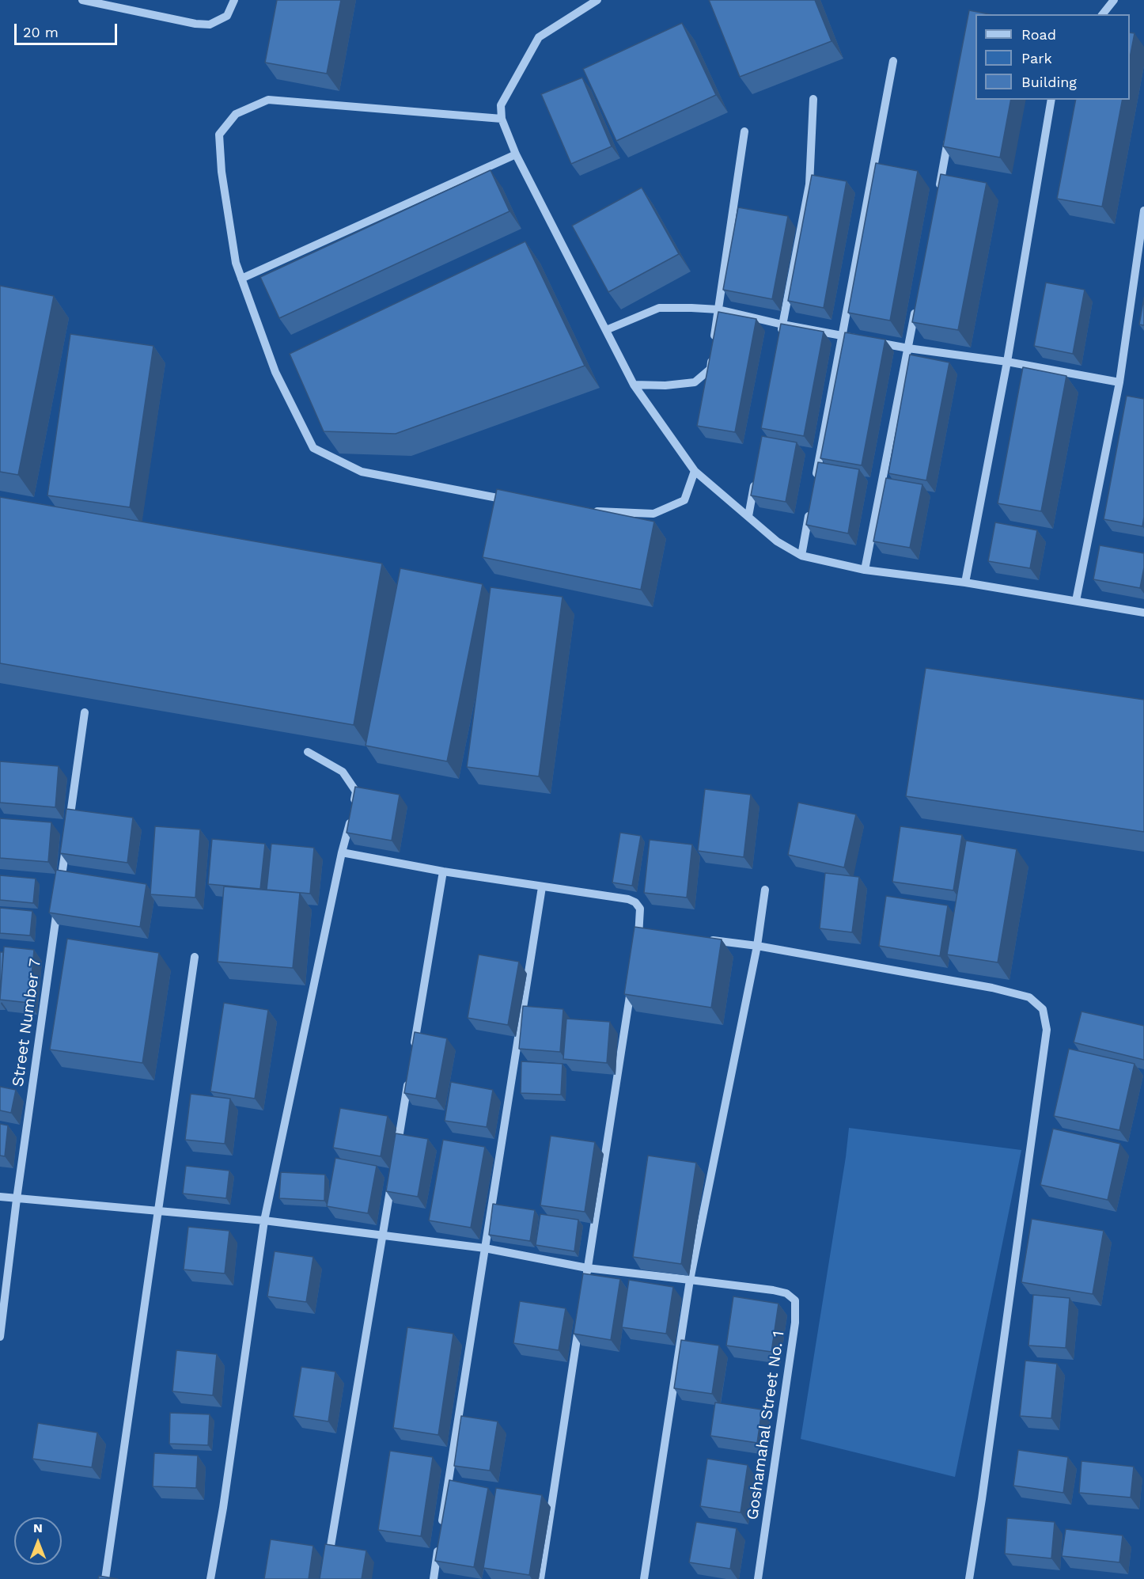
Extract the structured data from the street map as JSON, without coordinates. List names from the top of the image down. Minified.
{"streets":{"street":["Street Number 7","Goshamahal Street No. 1"]},"legend":["Road","Park","Building"],"scale_bar":"20 m","north":"top"}
